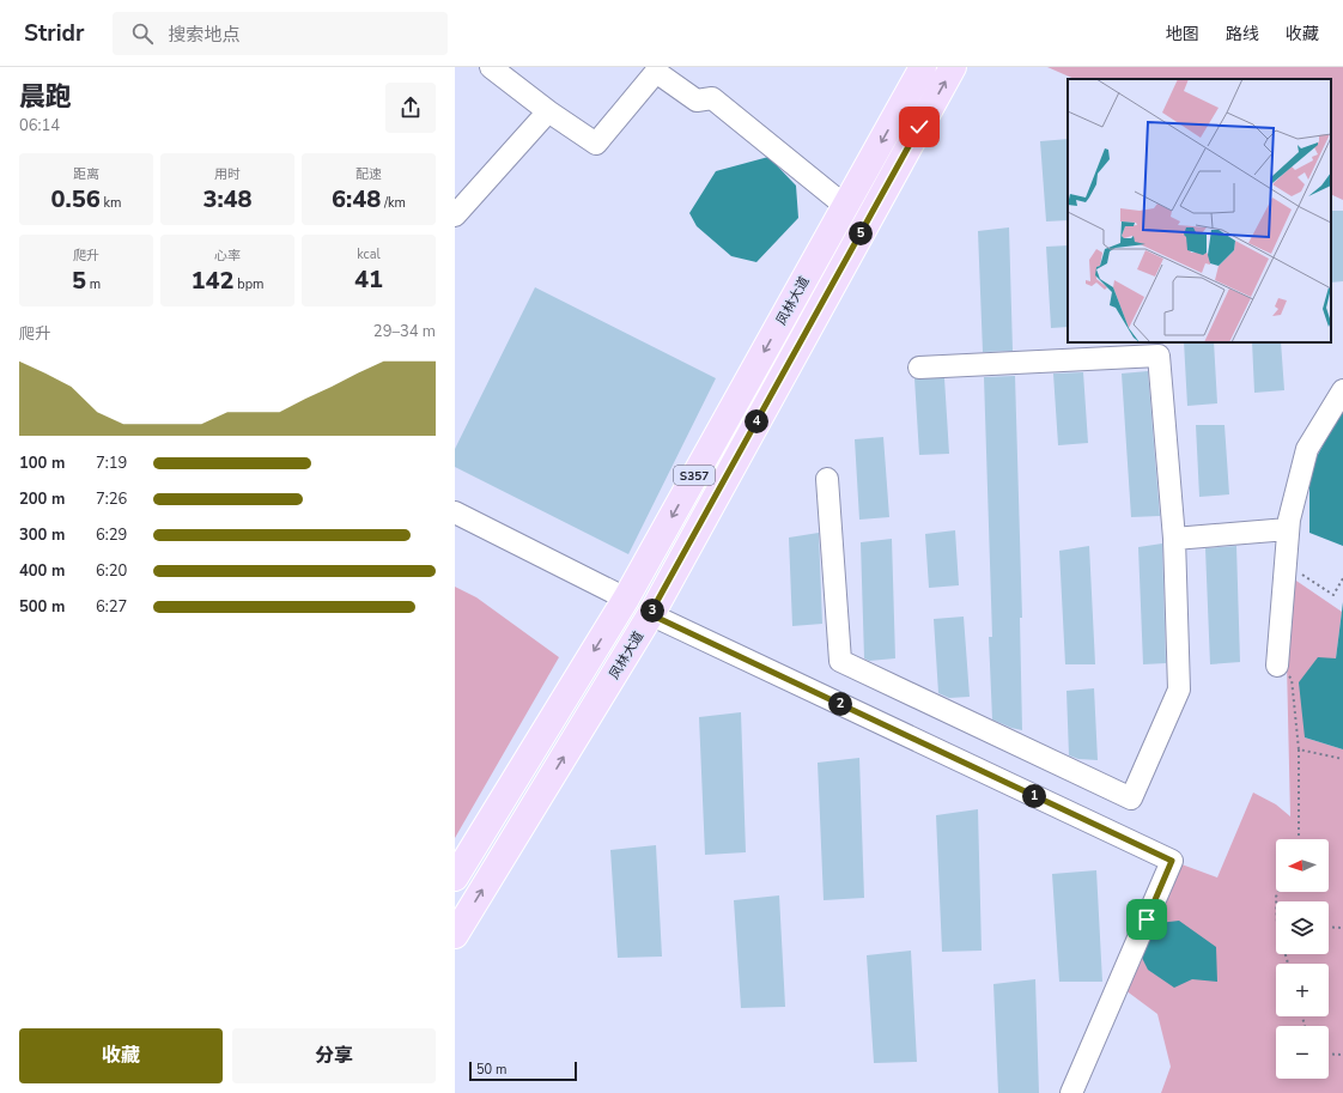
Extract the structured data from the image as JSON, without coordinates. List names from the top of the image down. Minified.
{"streets":{"main road":["凤林大道","S357"]},"scale_bar":"50 m","north":"left","page":{"header":"Stridr","search":"搜索地点","nav":["地图","路线","收藏"],"heading":["晨跑","06:14"],"stats":[["距离","0.56 km"],["用时","3:48"],["配速","6:48 /km"],["爬升","5 m"],["心率","142 bpm"],["kcal","41"]],"pins":["5","4","3","2","1"],"chart":["爬升","29–34 m"],"list":[{"name":"100 m","note":"7:19"},{"name":"200 m","note":"7:26"},{"name":"300 m","note":"6:29"},{"name":"400 m","note":"6:20"},{"name":"500 m","note":"6:27"}],"map_buttons":["+","−"],"buttons":["收藏","分享"],"scale":"50 m"}}
